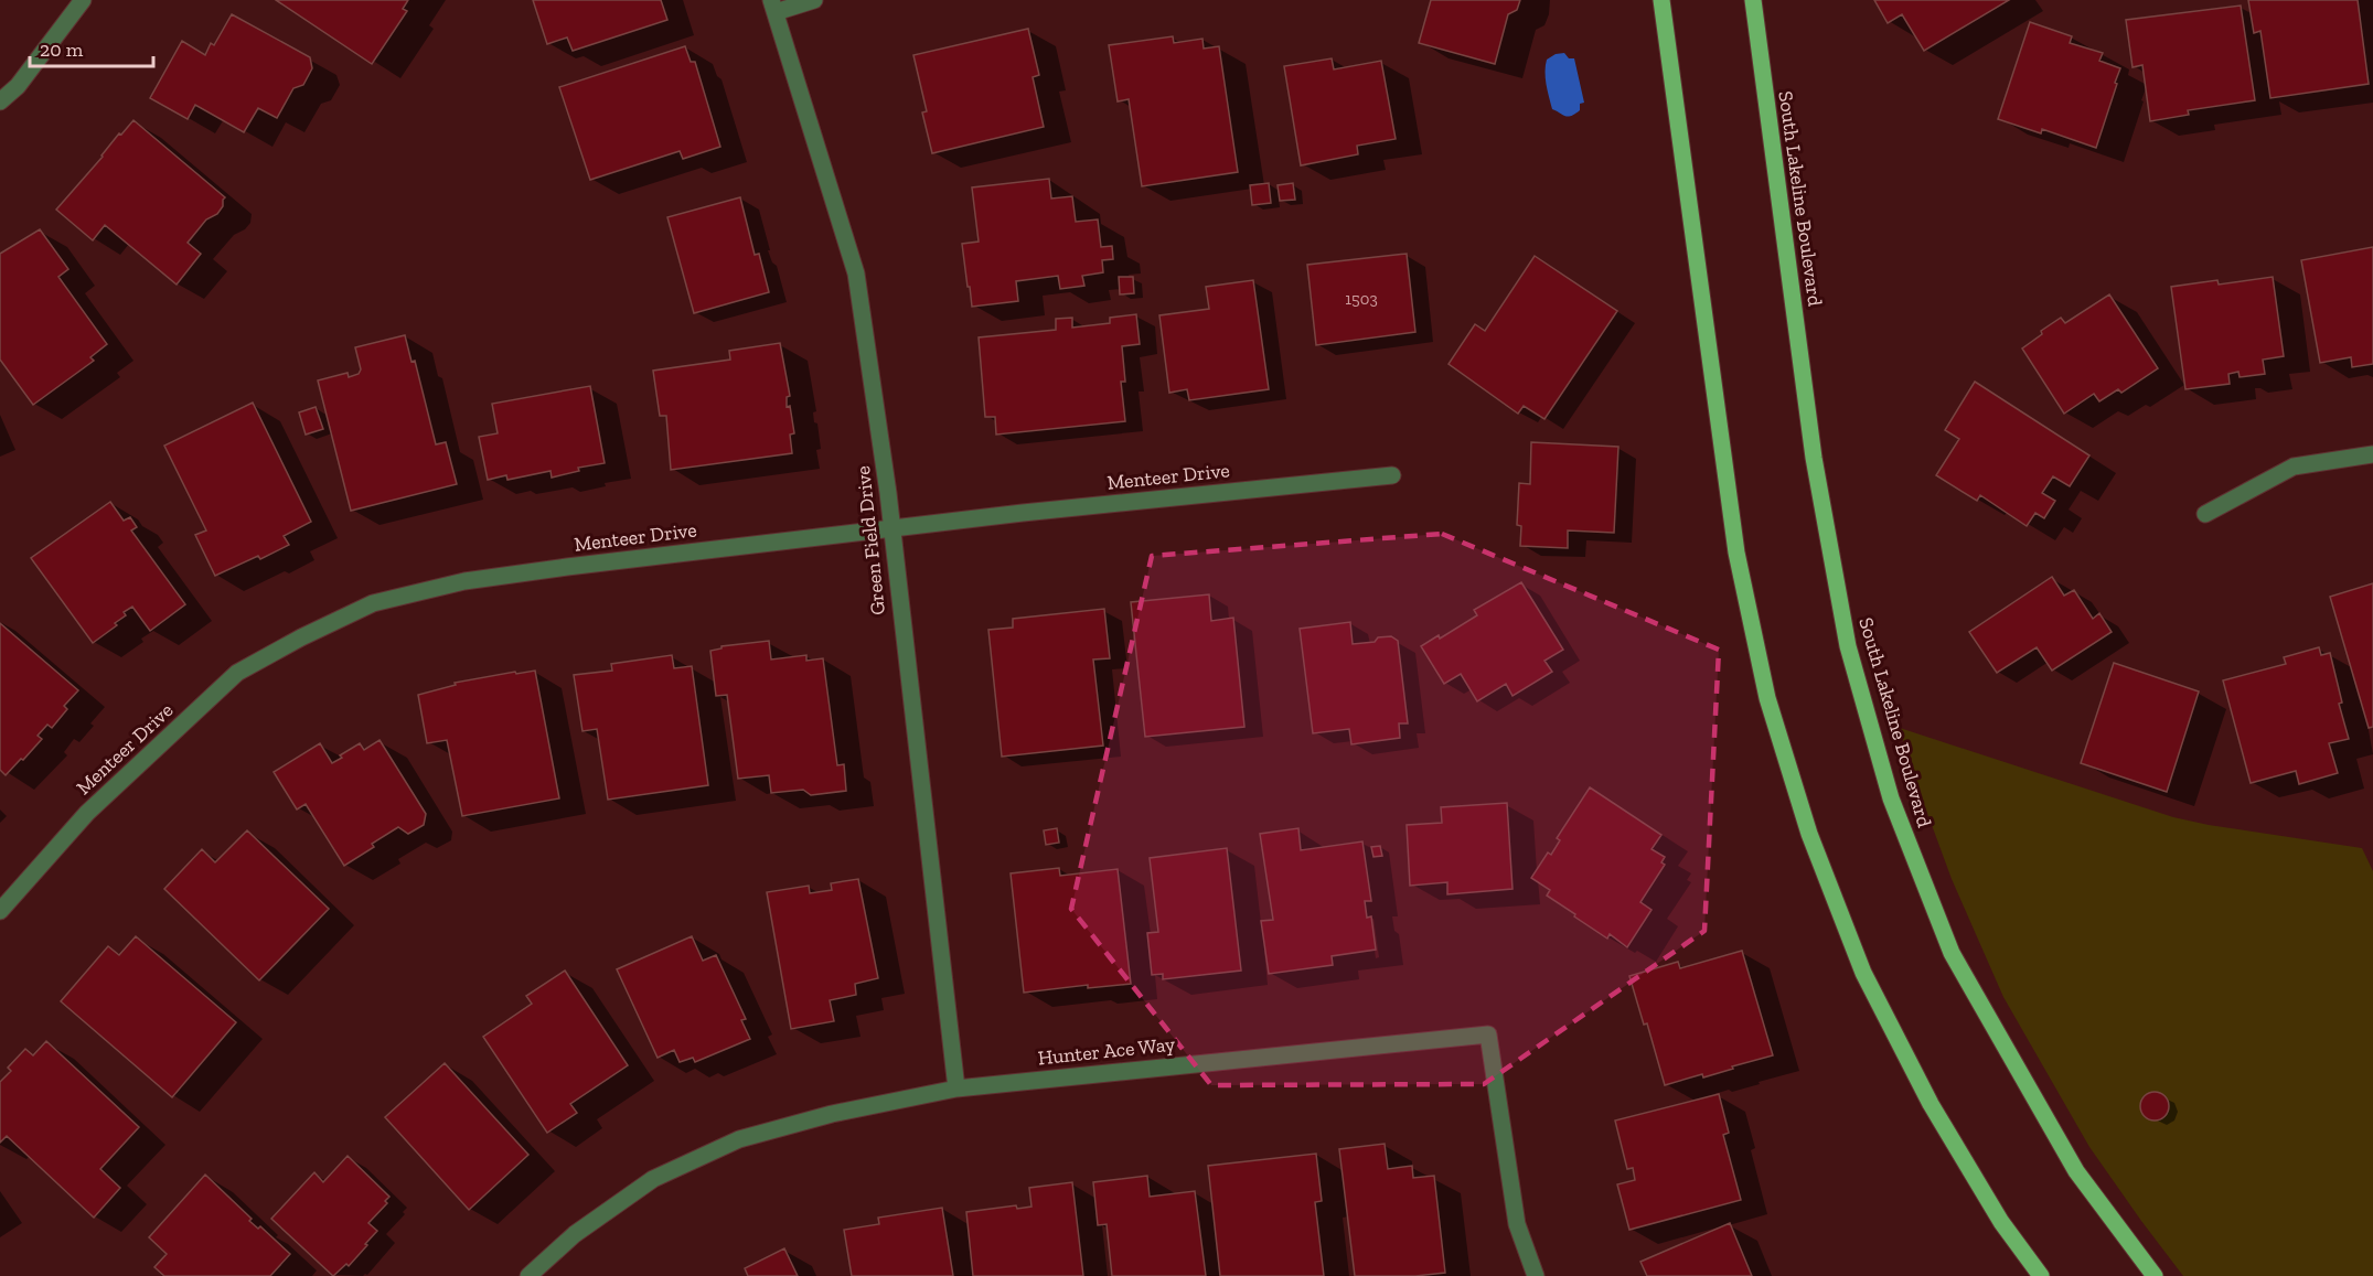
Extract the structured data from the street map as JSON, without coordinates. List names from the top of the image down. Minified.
{"streets":{"main road":["South Lakeline Boulevard"],"street":["Menteer Drive","Green Field Drive","Hunter Ace Way"]},"crossings":[["Menteer Drive","Green Field Drive"],["Green Field Drive","Hunter Ace Way"]],"house_numbers":["1503"],"scale_bar":"20 m"}
